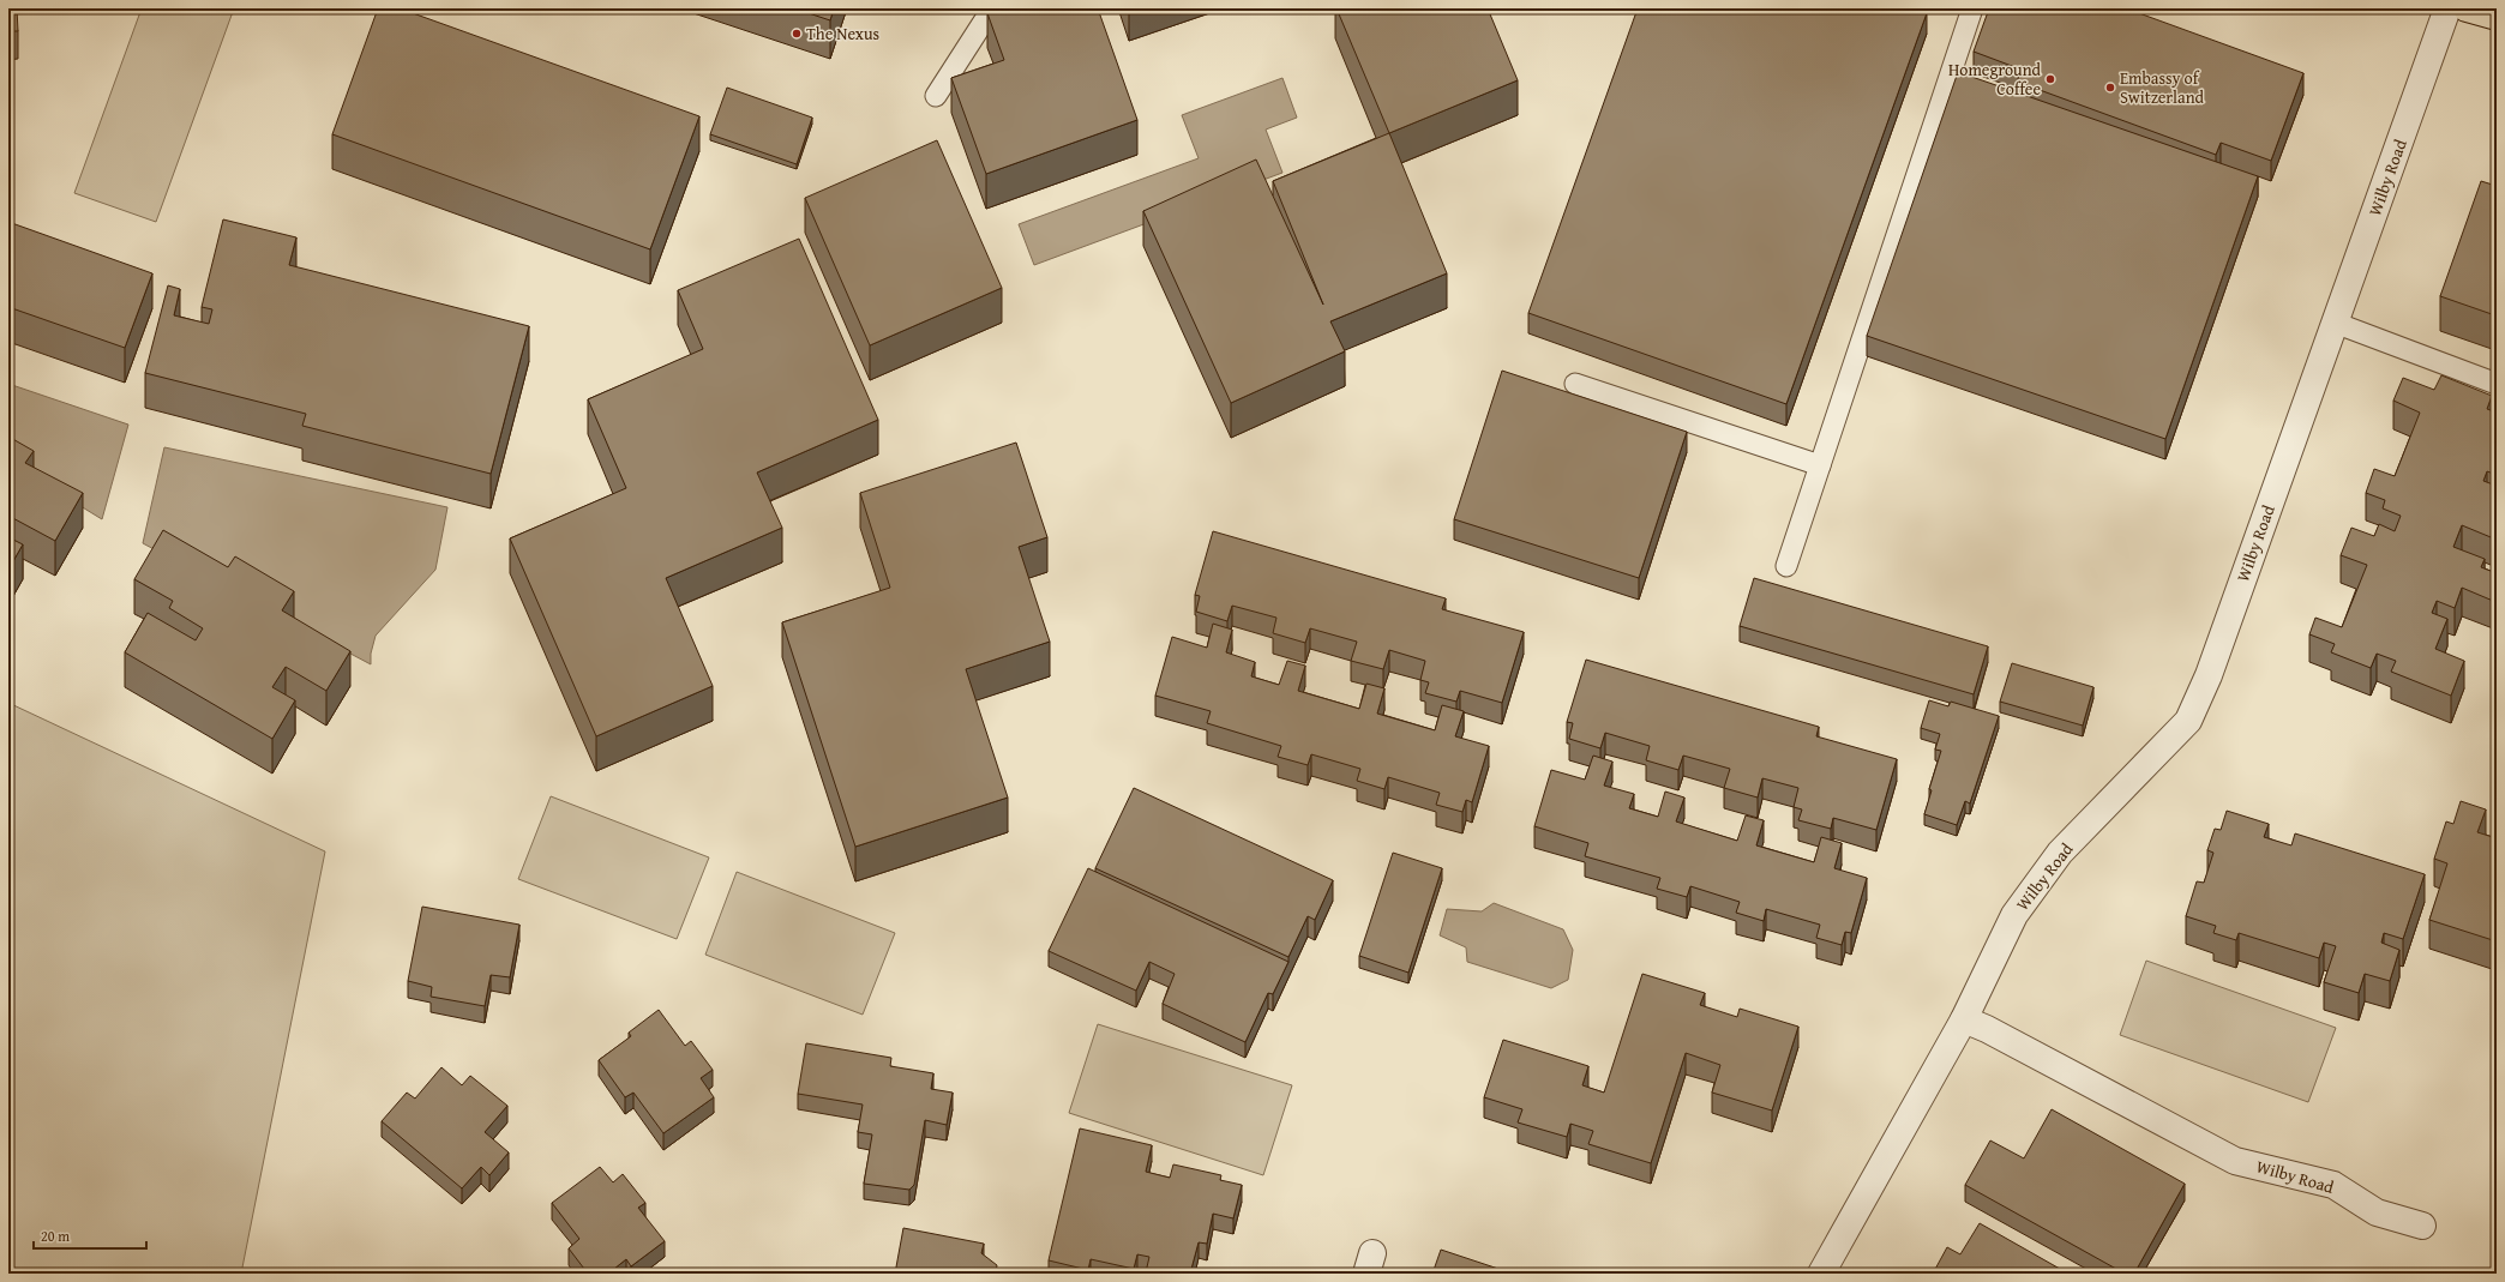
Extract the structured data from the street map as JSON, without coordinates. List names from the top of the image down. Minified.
{"streets":{"street":["Wilby Road"]},"places":["The Nexus","Homeground Coffee","Embassy of Switzerland"],"scale_bar":"20 m"}
